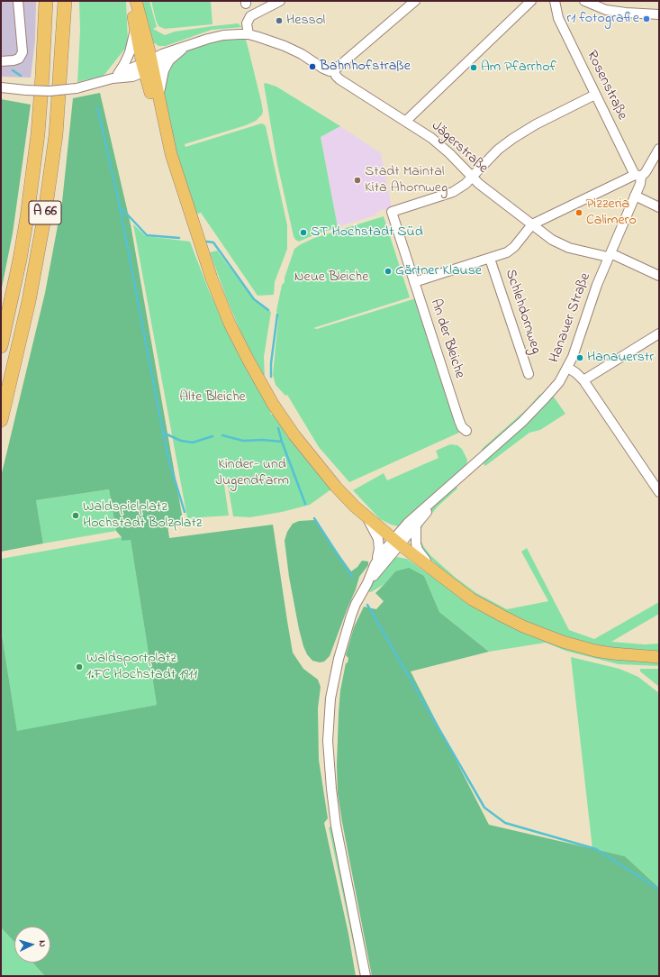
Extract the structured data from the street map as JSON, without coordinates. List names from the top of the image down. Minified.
{"streets":{"highway":["A 66"],"street":["Rosenstraße","Jägerstraße","Schlehdornweg","Hanauer Straße","An der Bleiche"]},"crossings":[["Rosenstraße","Hanauer Straße"],["Jägerstraße","Hanauer Straße"],["Jägerstraße","An der Bleiche"]],"parks":["Neue Bleiche","Alte Bleiche","Kinder- und Jugendfarm"],"places":["r1 fotografie","Hessol","Bahnhofstraße","Am Pfarrhof","Stadt Maintal Kita Ahornweg","Pizzeria Calimero","ST Hochstadt Süd","Gärtner Klause","Hanauerstr","Waldspielplatz Hochstadt Bolzplatz","Waldsportplatz 1.FC Hochstadt 1911"],"north":"right"}
